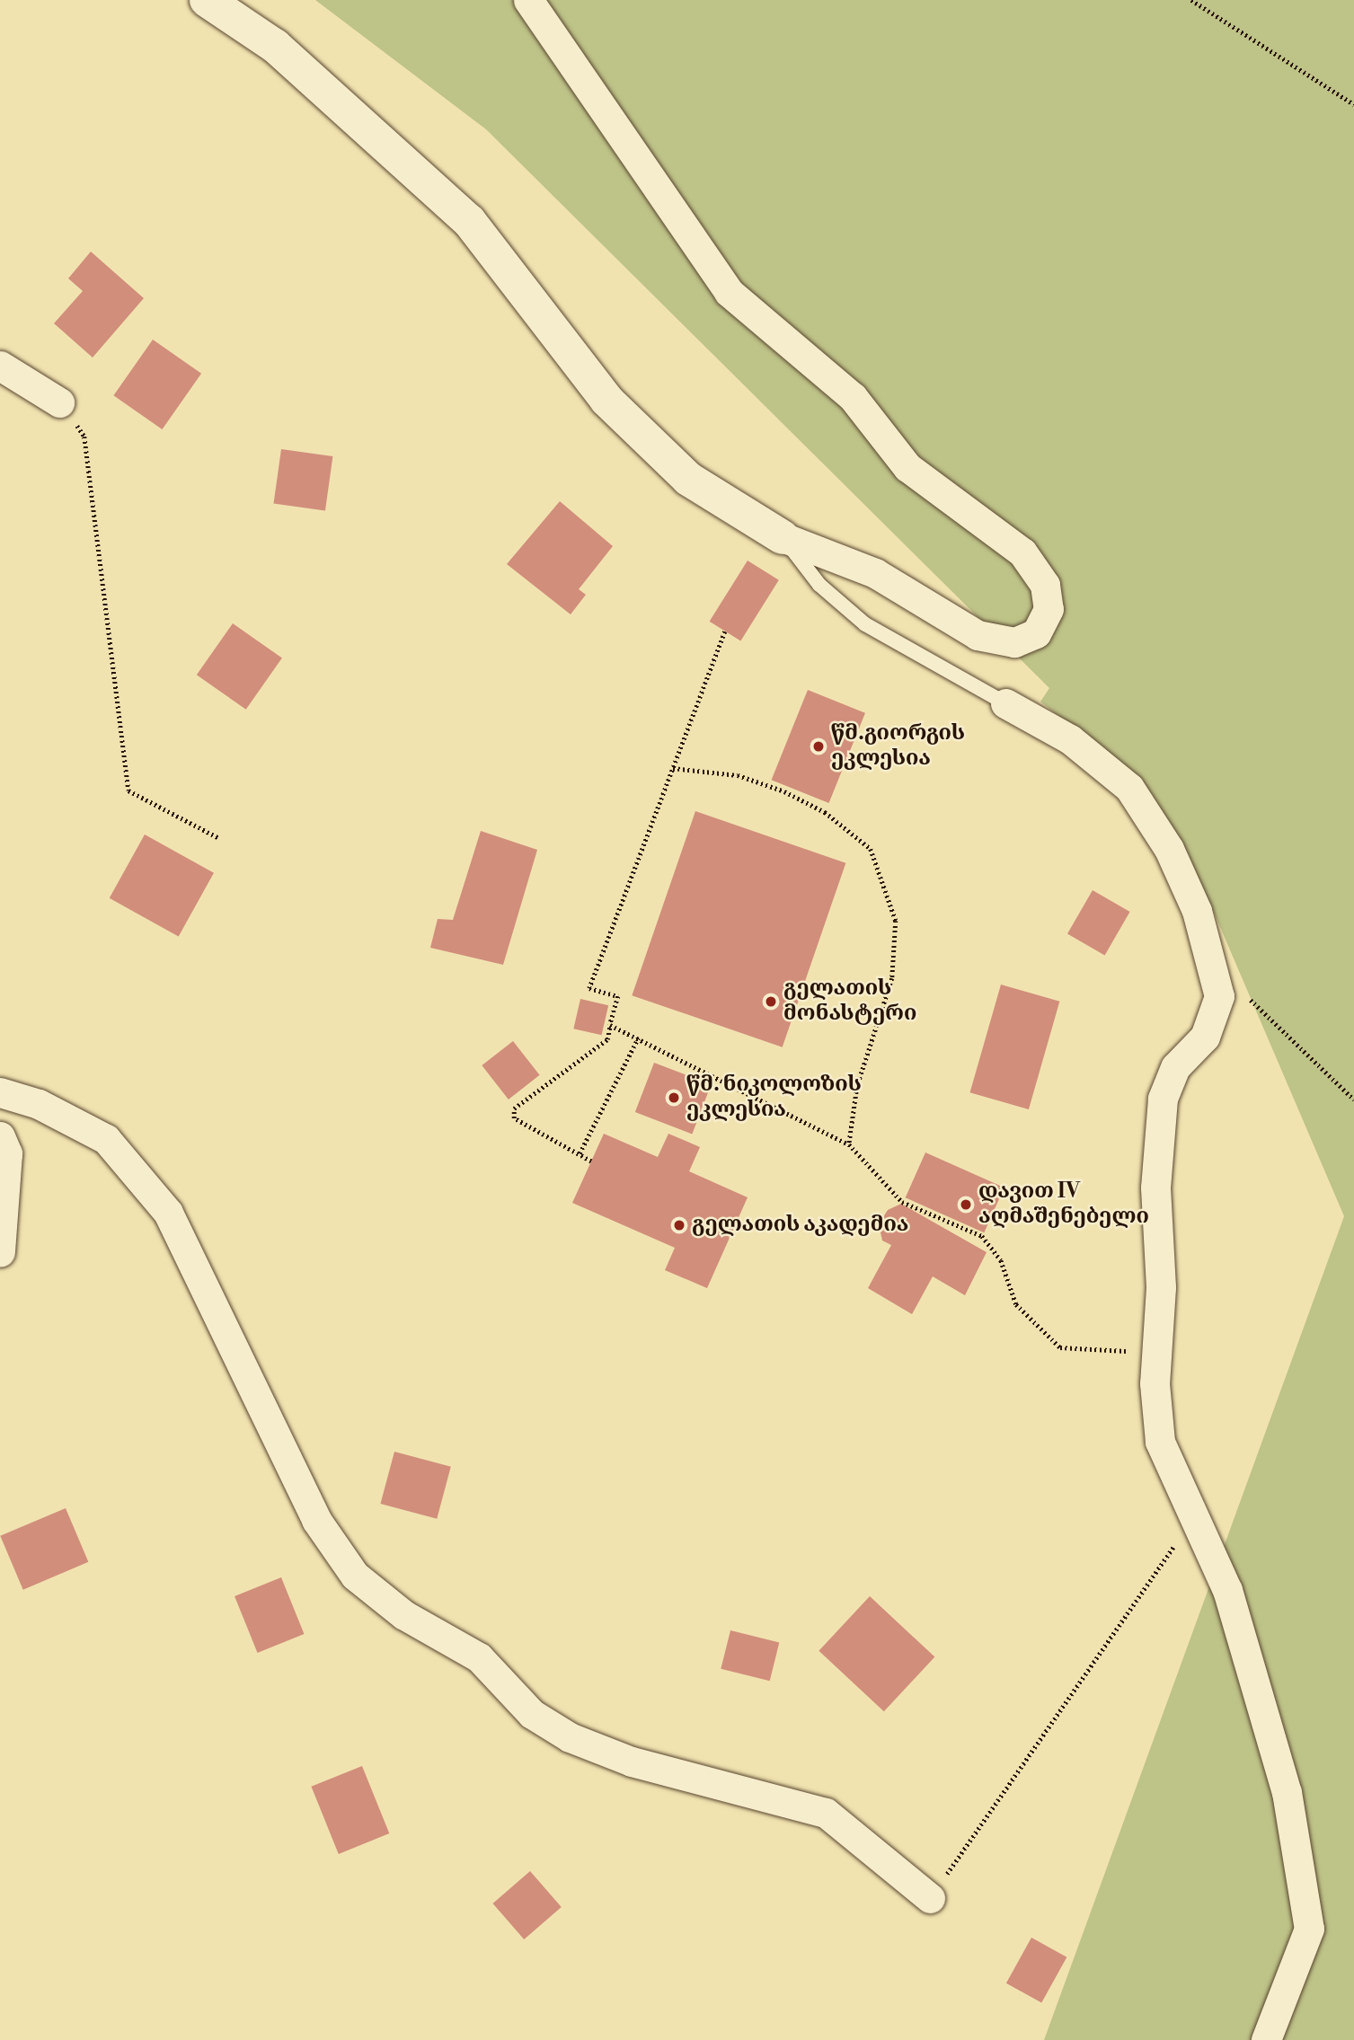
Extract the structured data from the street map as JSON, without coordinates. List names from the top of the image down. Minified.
{"places":["წმ.გიორგის ეკლესია","გელათის მონასტერი","წმ. ნიკოლოზის ეკლესია","დავით IV აღმაშენებელი","გელათის აკადემია"]}
